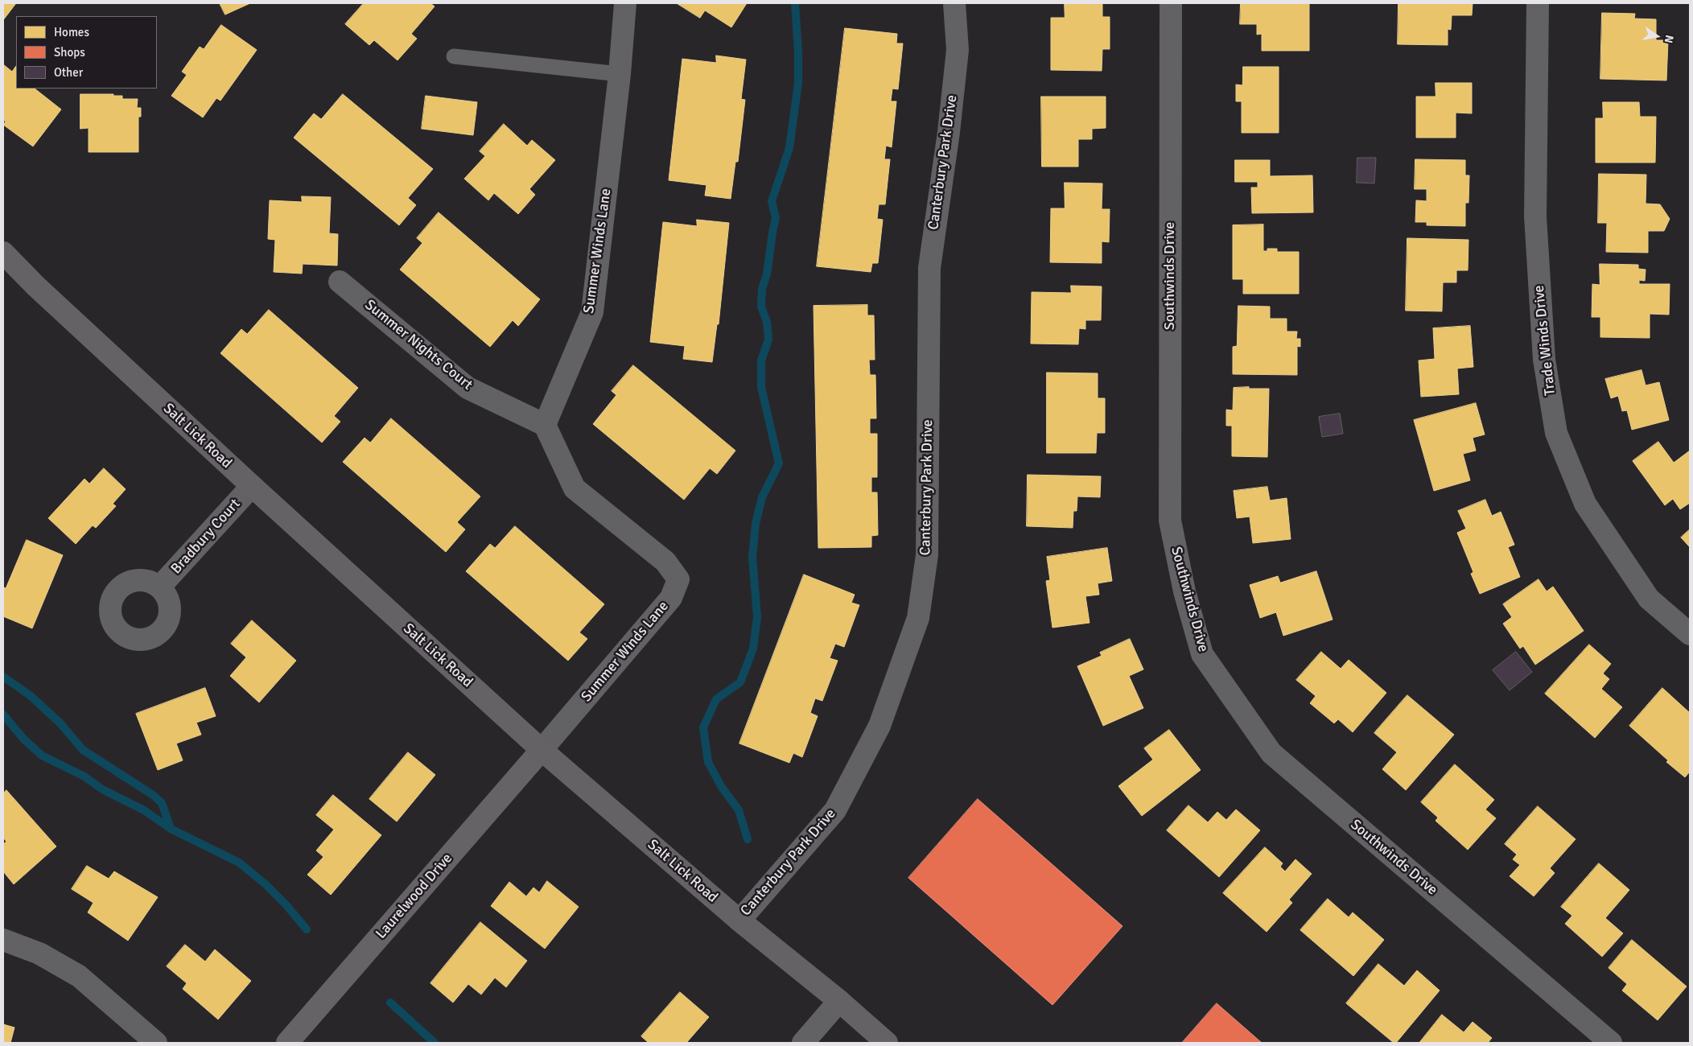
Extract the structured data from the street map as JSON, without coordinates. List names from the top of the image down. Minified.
{"streets":{"main road":["Salt Lick Road"],"street":["Canterbury Park Drive","Summer Winds Lane","Southwinds Drive","Trade Winds Drive","Summer Nights Court","Bradbury Court","Laurelwood Drive"]},"crossings":[["Canterbury Park Drive","Salt Lick Road"],["Summer Winds Lane","Summer Nights Court"],["Summer Winds Lane","Salt Lick Road"],["Summer Winds Lane","Laurelwood Drive"],["Salt Lick Road","Bradbury Court"],["Salt Lick Road","Laurelwood Drive"]],"legend":["Homes","Shops","Other"],"north":"right"}
